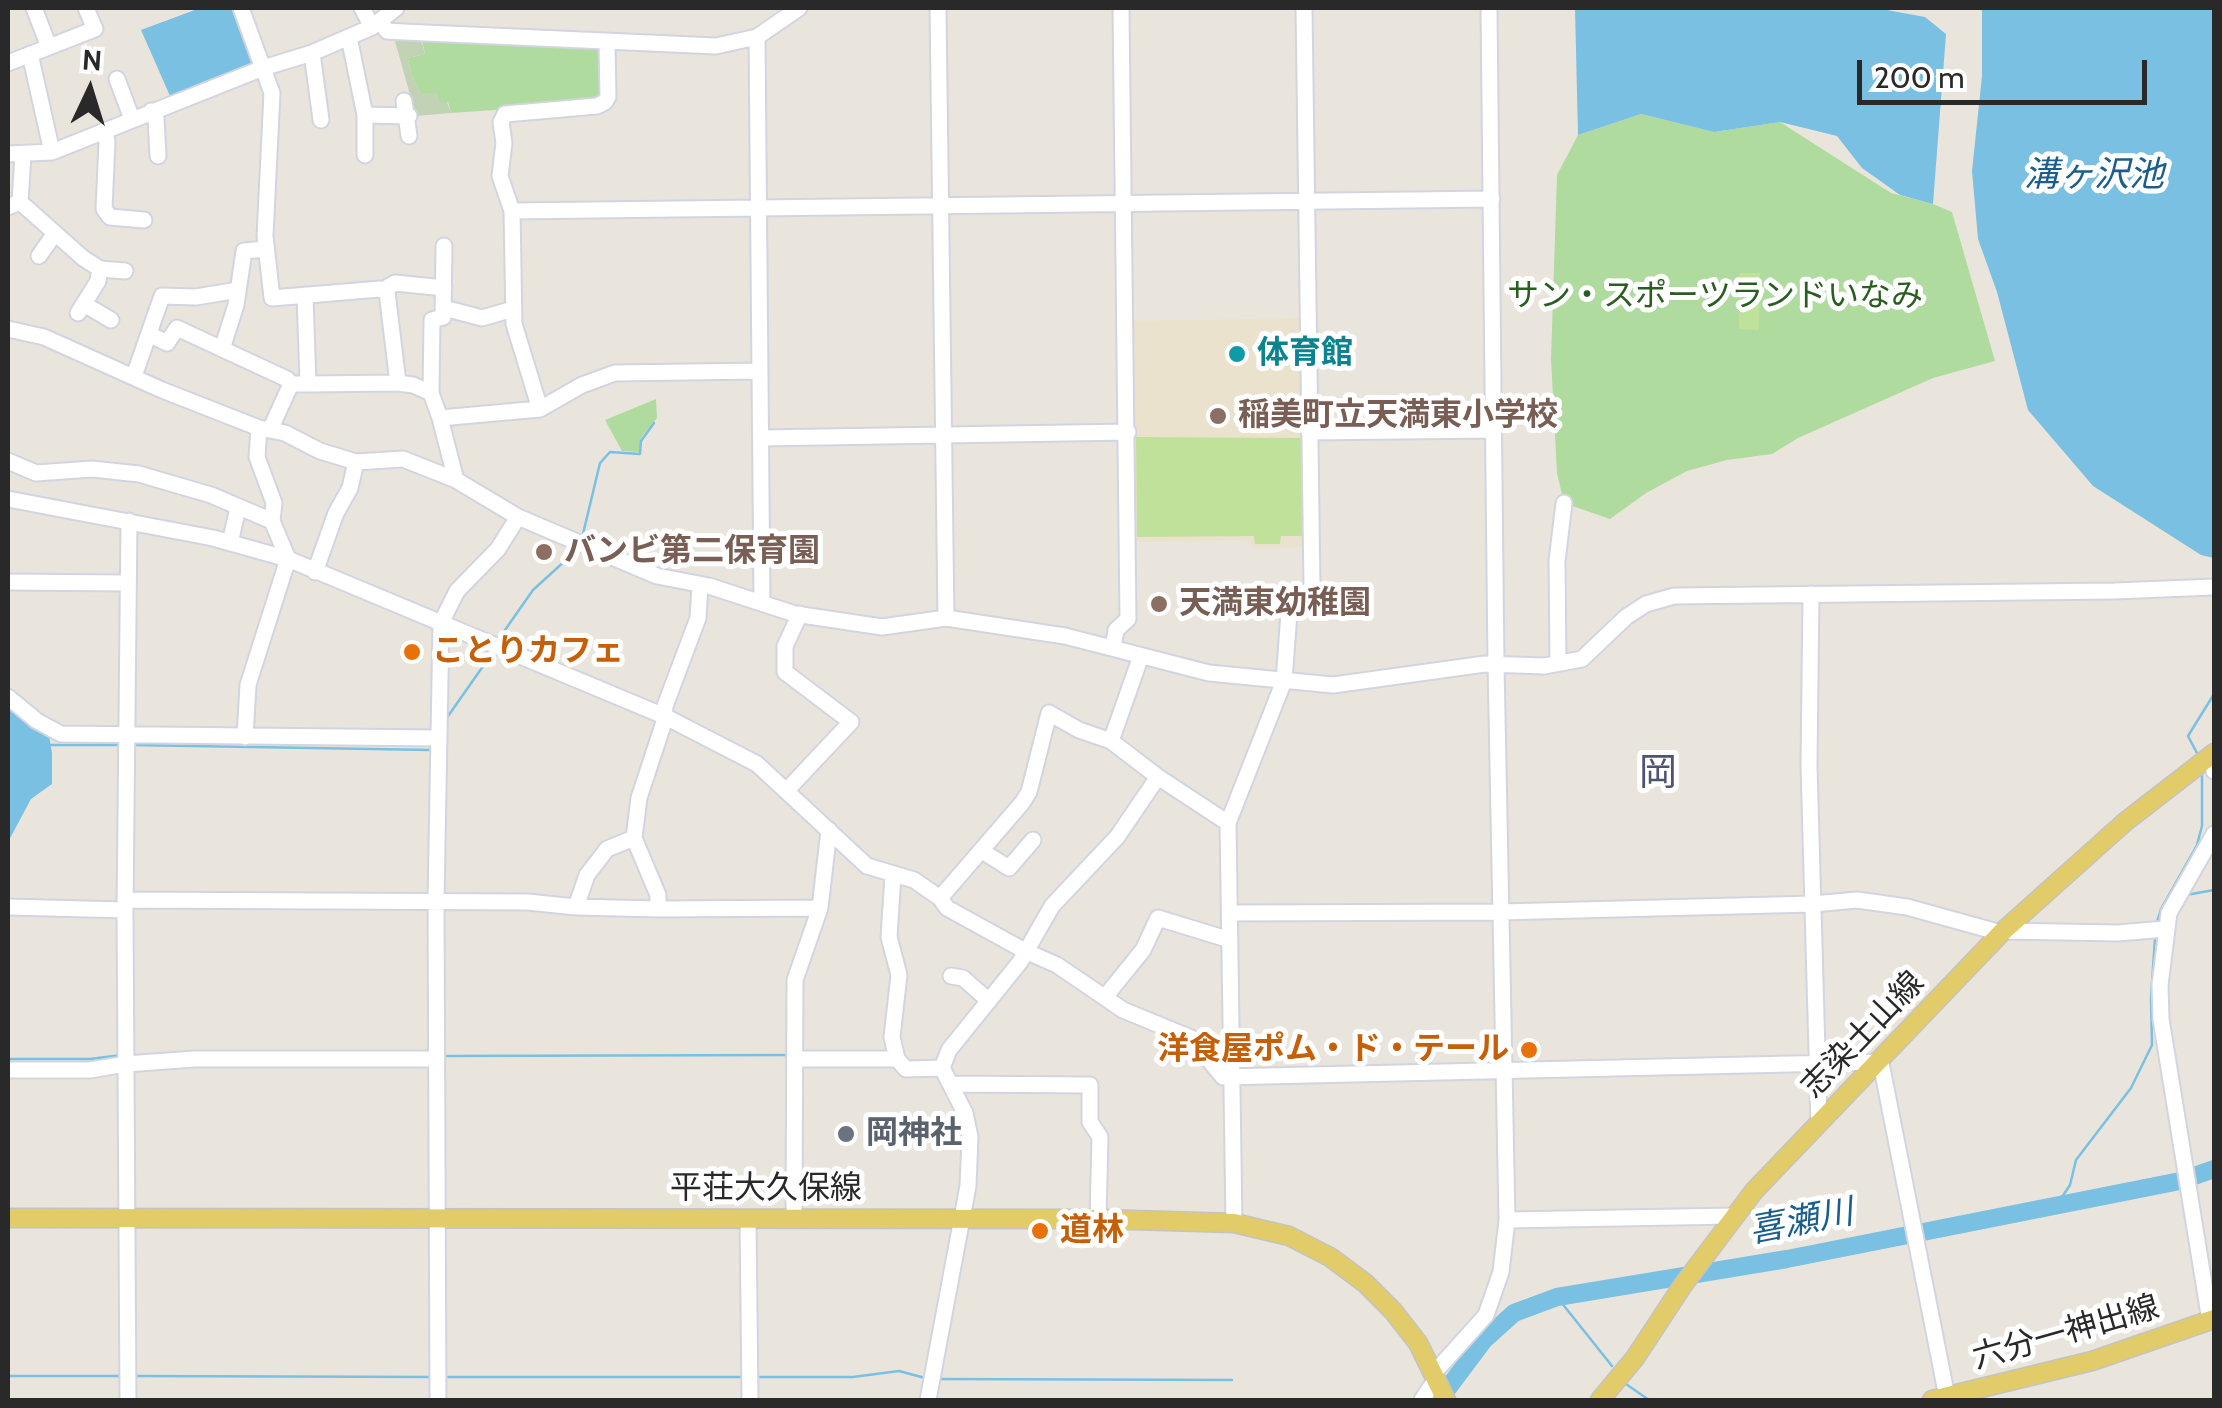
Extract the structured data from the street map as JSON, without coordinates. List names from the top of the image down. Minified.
{"streets":{"main road":["志染土山線","平荘大久保線","六分一神出線"]},"districts":["岡"],"water":["溝ヶ沢池","喜瀬川"],"parks":["サン・スポーツランドいなみ"],"places":["体育館","稲美町立天満東小学校","バンビ第二保育園","天満東幼稚園","ことりカフェ","洋食屋ポム・ド・テール","岡神社","道林"],"scale_bar":"200 m","north":"top"}
